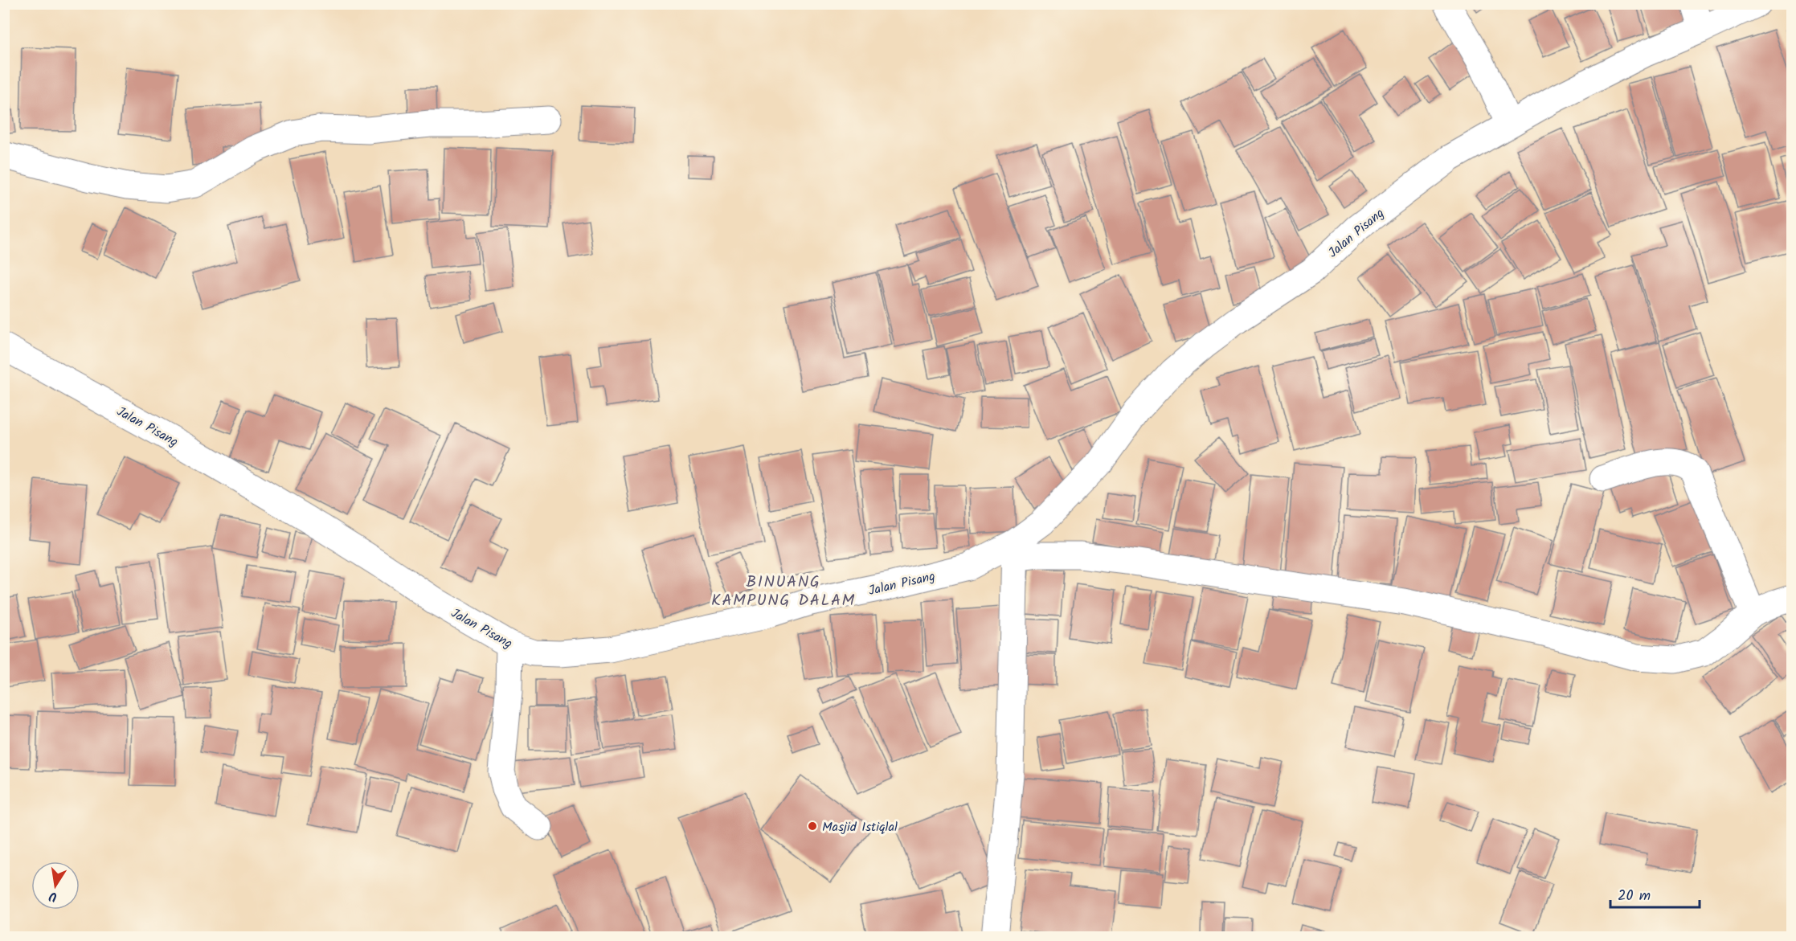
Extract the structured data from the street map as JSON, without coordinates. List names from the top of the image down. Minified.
{"streets":{"street":["Jalan Pisang"]},"districts":["BINUANG KAMPUNG DALAM"],"places":["Masjid Istiqlal"],"scale_bar":"20 m","north":"bottom"}
